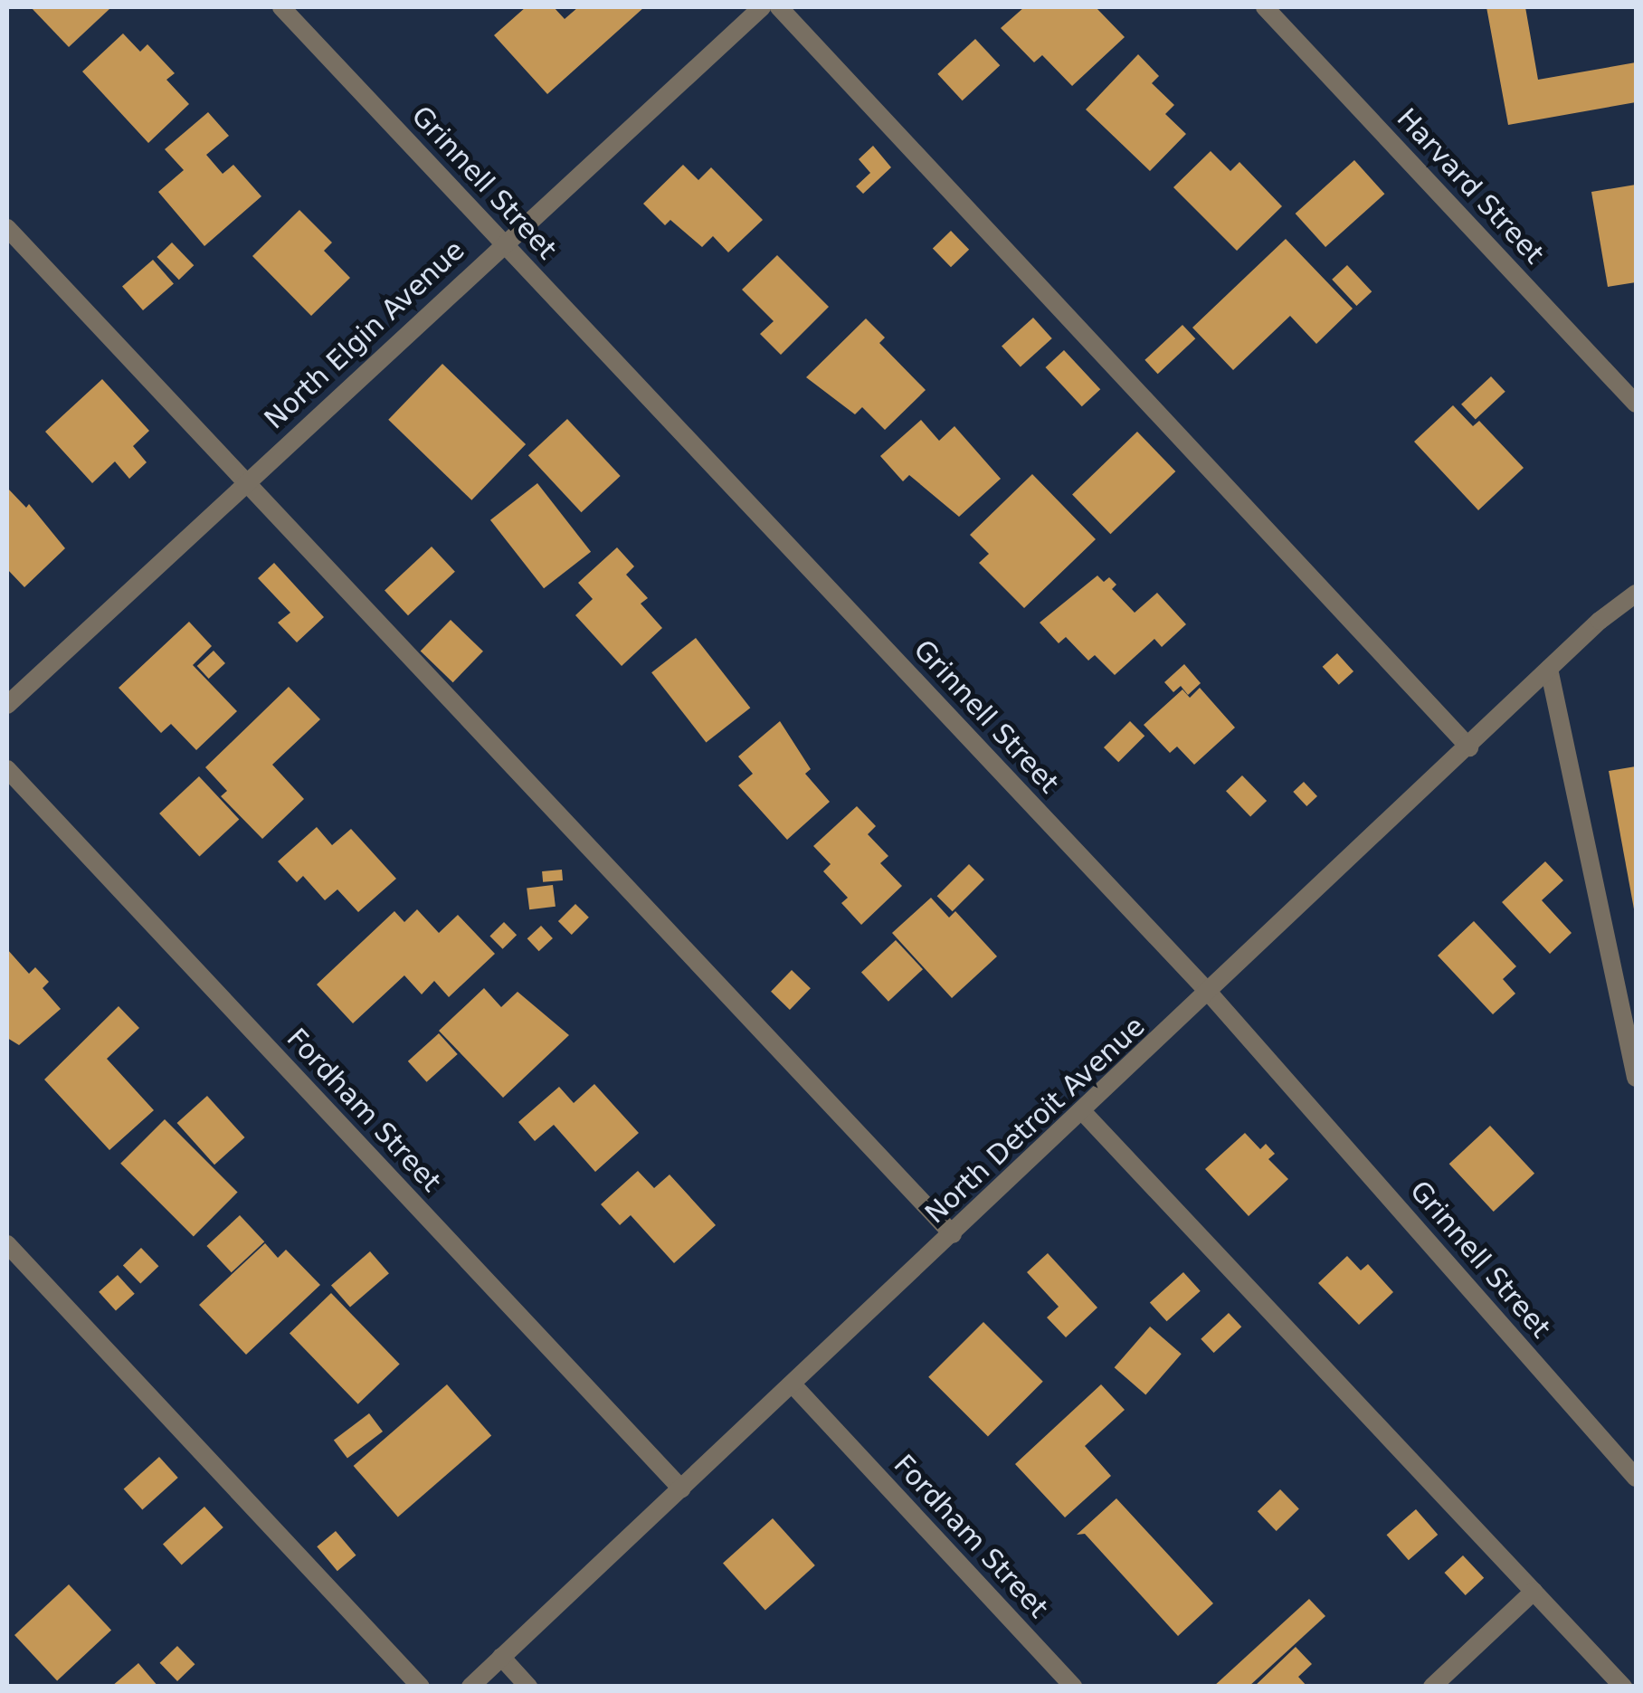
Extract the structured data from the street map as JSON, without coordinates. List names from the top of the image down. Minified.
{"streets":{"street":["Grinnell Street","Harvard Street","North Elgin Avenue","Fordham Street","North Detroit Avenue"]},"crossings":[["Grinnell Street","North Elgin Avenue"],["Grinnell Street","North Detroit Avenue"],["Fordham Street","North Detroit Avenue"]]}
